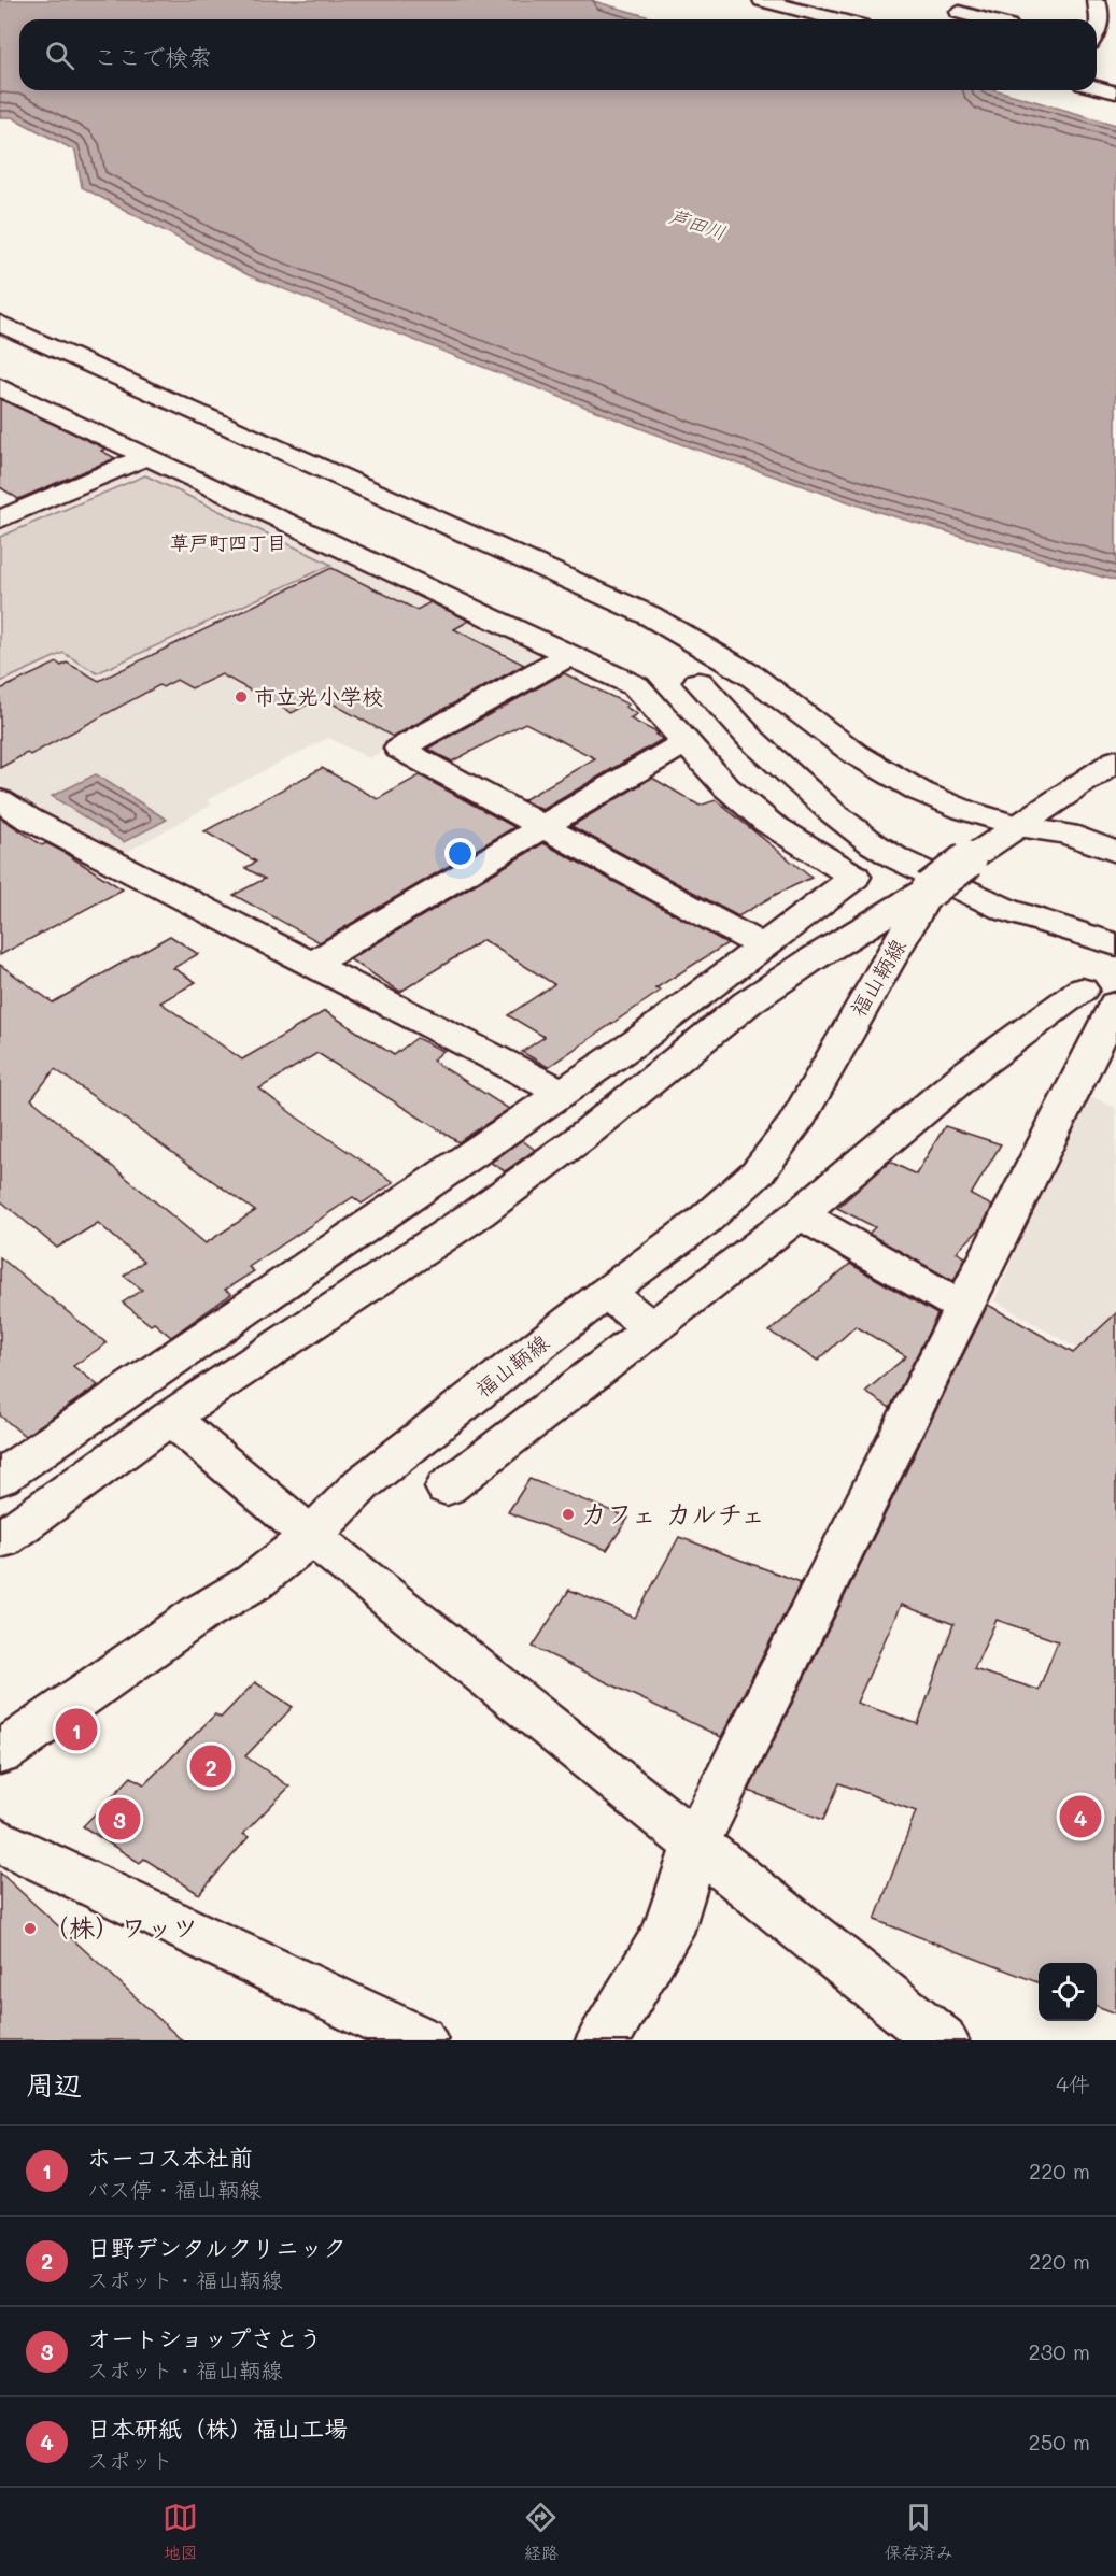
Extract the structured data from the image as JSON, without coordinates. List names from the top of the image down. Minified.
{"streets":{"street":["福山鞆線"]},"districts":["草戸町四丁目"],"water":["芦田川"],"places":["市立光小学校","カフェ カルチェ","（株）ワッツ"],"page":{"search":"ここで検索","pins":["1","2","4","3"],"heading":["周辺","4件"],"list":[{"mark":"1","name":"ホーコス本社前","note":"バス停 · 福山鞆線","value":"220 m"},{"mark":"2","name":"日野デンタルクリニック","note":"スポット · 福山鞆線","value":"220 m"},{"mark":"3","name":"オートショップさとう","note":"スポット · 福山鞆線","value":"230 m"},{"mark":"4","name":"日本研紙（株）福山工場","note":"スポット","value":"250 m"}],"nav":["地図","経路","保存済み"]}}
